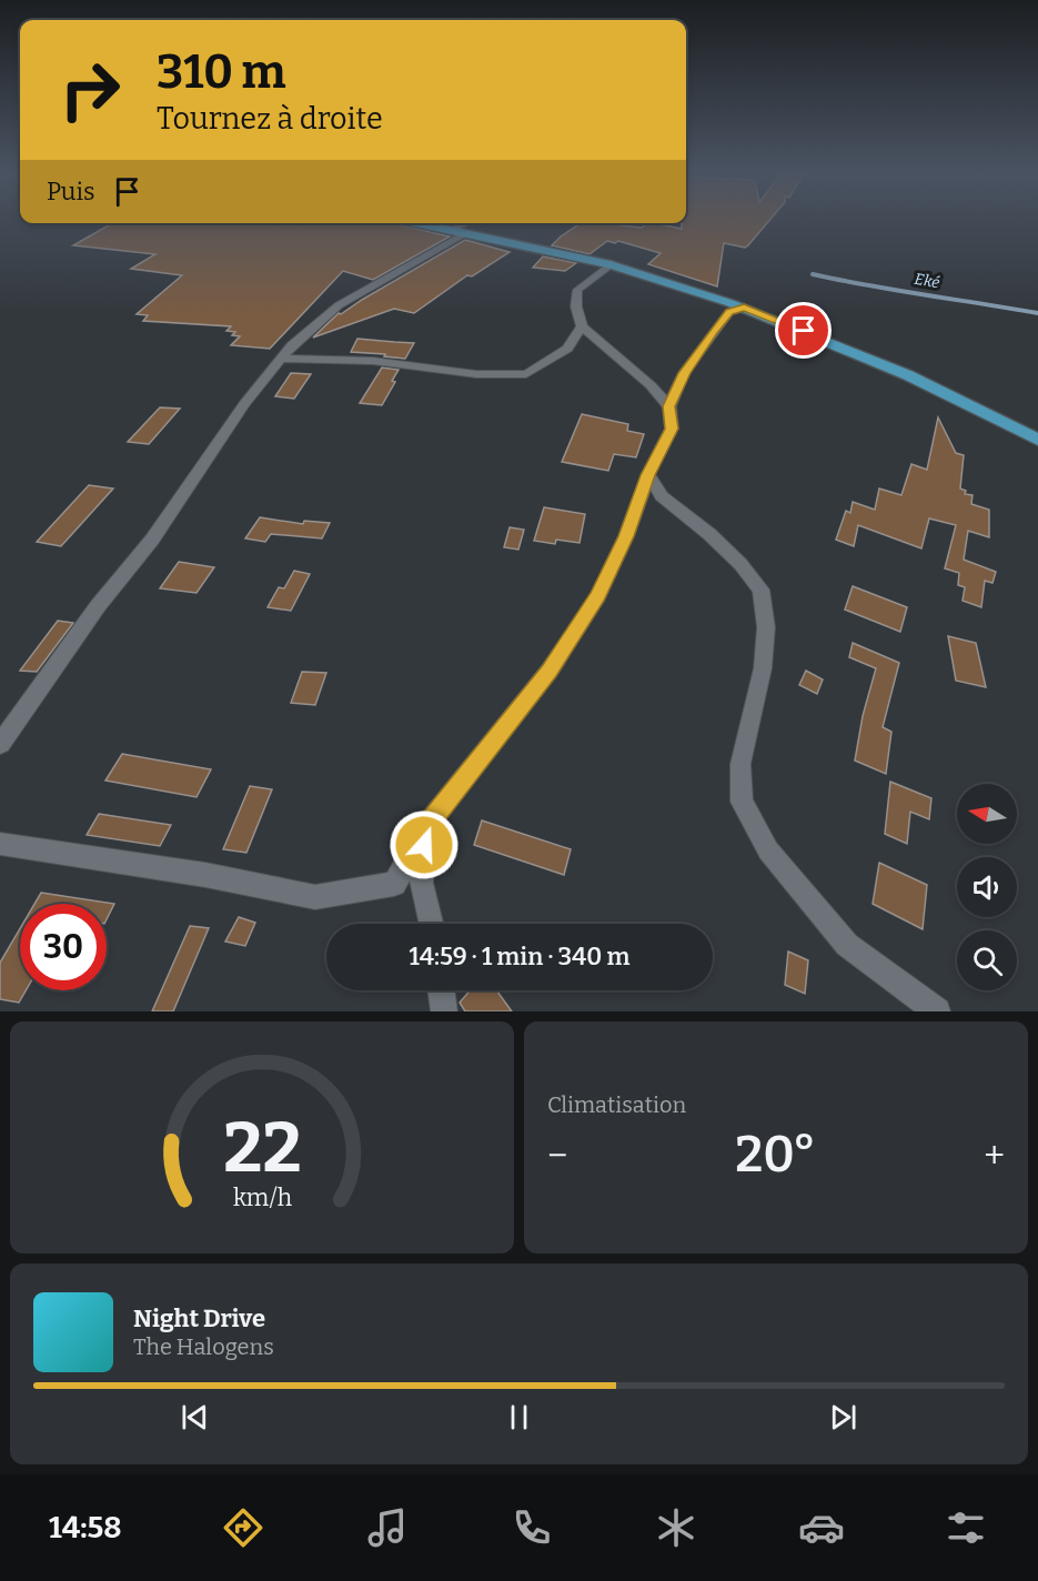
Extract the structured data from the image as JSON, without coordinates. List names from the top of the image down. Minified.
{"water":["Eké"],"north":"left","page":{"turn":["310 m","Tournez à droite"],"then":"Puis","limit":"30","trip":"14:59 · 1 min · 340 m","tile":"Climatisation","heat":["−","20°","+"],"song":["Night Drive","The Halogens"],"tabs":"14:58","gauge":["22","km/h"]}}
